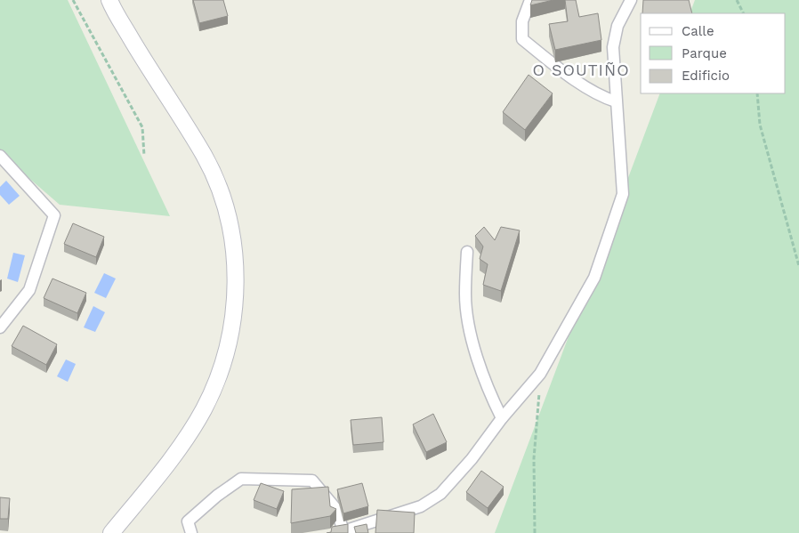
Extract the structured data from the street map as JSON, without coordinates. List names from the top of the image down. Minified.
{"districts":["O SOUTIÑO"],"legend":["Calle","Parque","Edificio"]}
